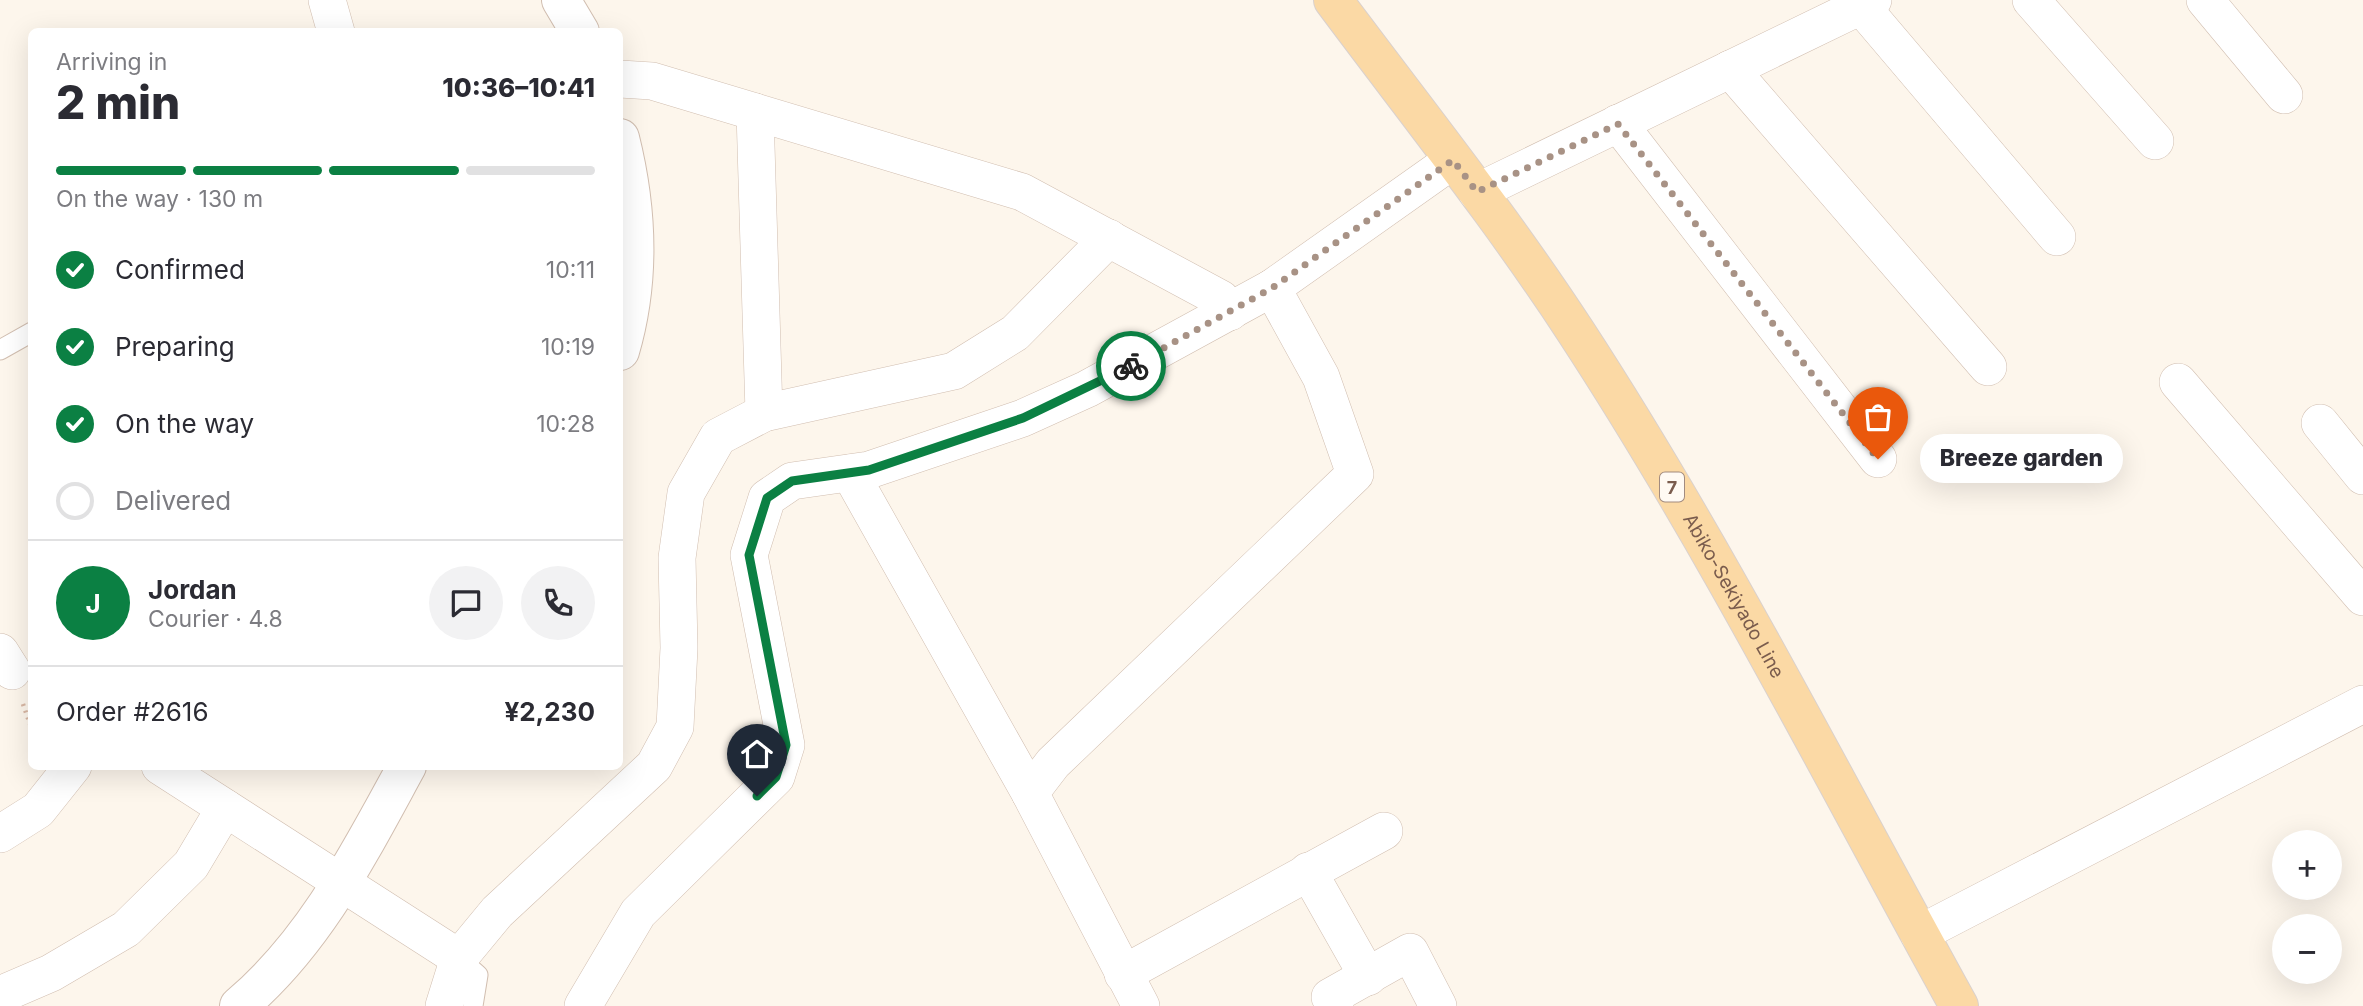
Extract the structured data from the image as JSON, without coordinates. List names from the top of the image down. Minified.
{"streets":{"main road":["7","Abiko-Sekiyado Line"]},"places":["Breeze garden"],"page":{"heading":["2 min","Arriving in","10:36–10:41"],"panel":["Jordan","Courier · 4.8","Order #2616","¥2,230"],"bar":"On the way · 130 m","list":[["Confirmed","10:11"],["Preparing","10:19"],["On the way","10:28"],"Delivered"],"bubble":"Breeze garden","round":"J","map_buttons":["+","−"]}}
